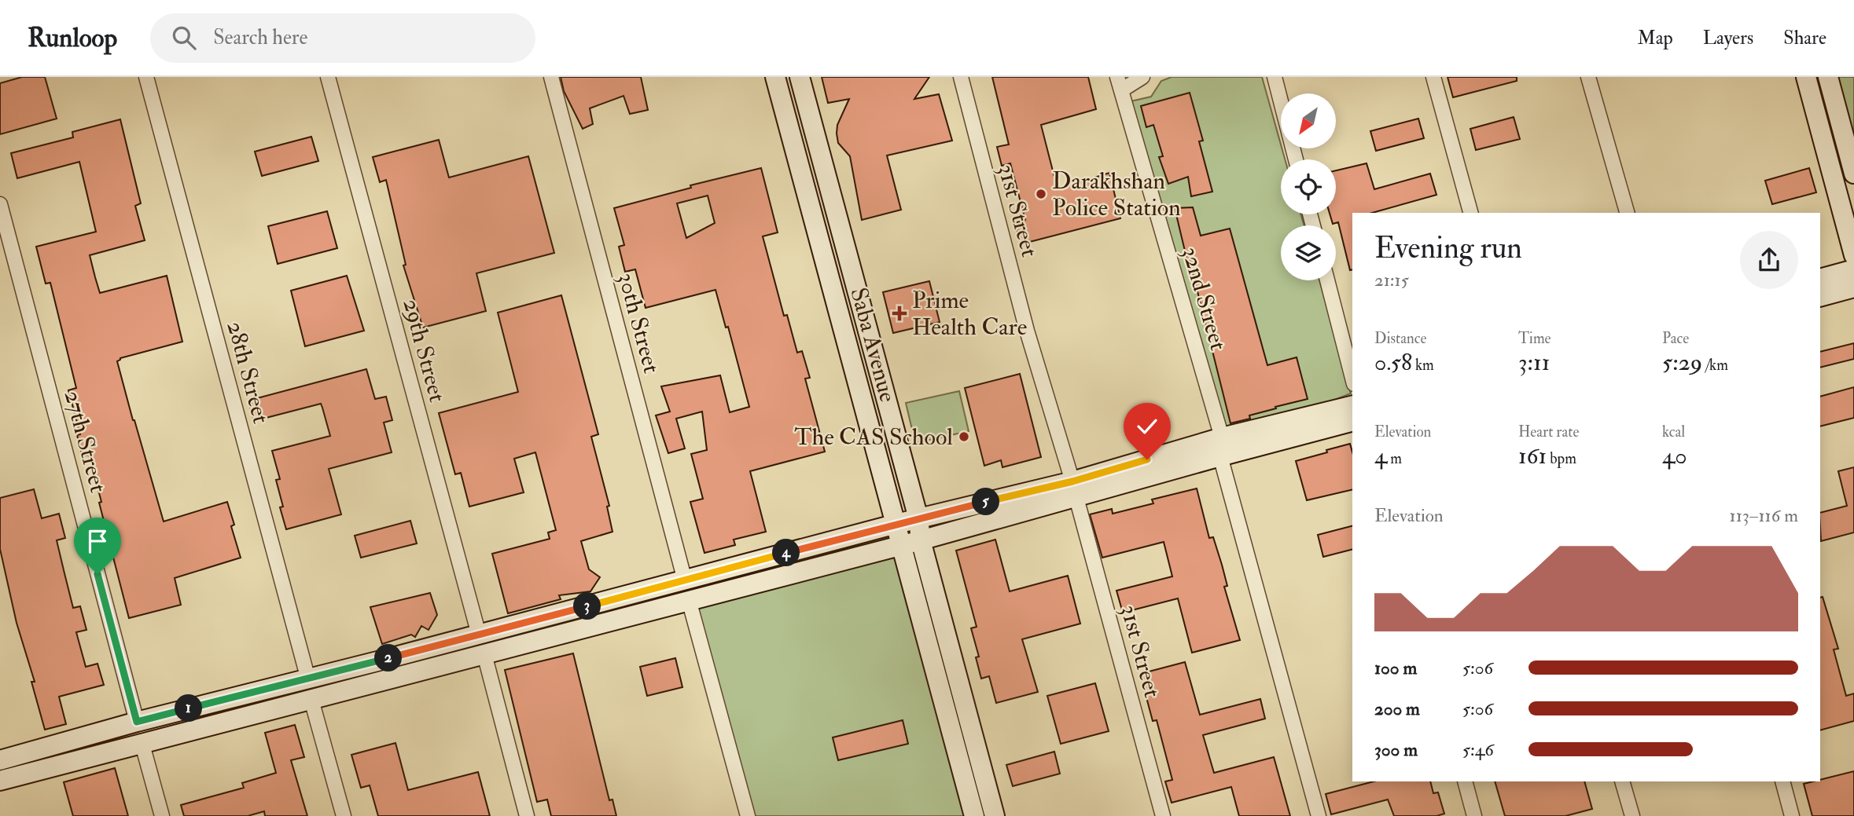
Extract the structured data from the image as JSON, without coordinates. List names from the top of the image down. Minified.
{"streets":{"street":["31st Street","32nd Street","30th Street","Saba Avenue","29th Street","28th Street","27th Street"]},"places":{"other":["Darakhshan Police Station","The CAS School"],"health":["Prime Health Care"]},"north":"bottom left","page":{"header":"Runloop","search":"Search here","nav":["Map","Layers","Share"],"heading":["Evening run","21:15"],"stats":[["Distance","0.58 km"],["Time","3:11"],["Pace","5:29 /km"],["Elevation","4 m"],["Heart rate","161 bpm"],["kcal","40"]],"pins":["5","4","3","2","1"],"chart":["Elevation","113–116 m"],"list":[{"name":"100 m","note":"5:06"},{"name":"200 m","note":"5:06"},{"name":"300 m","note":"5:46"}]}}
